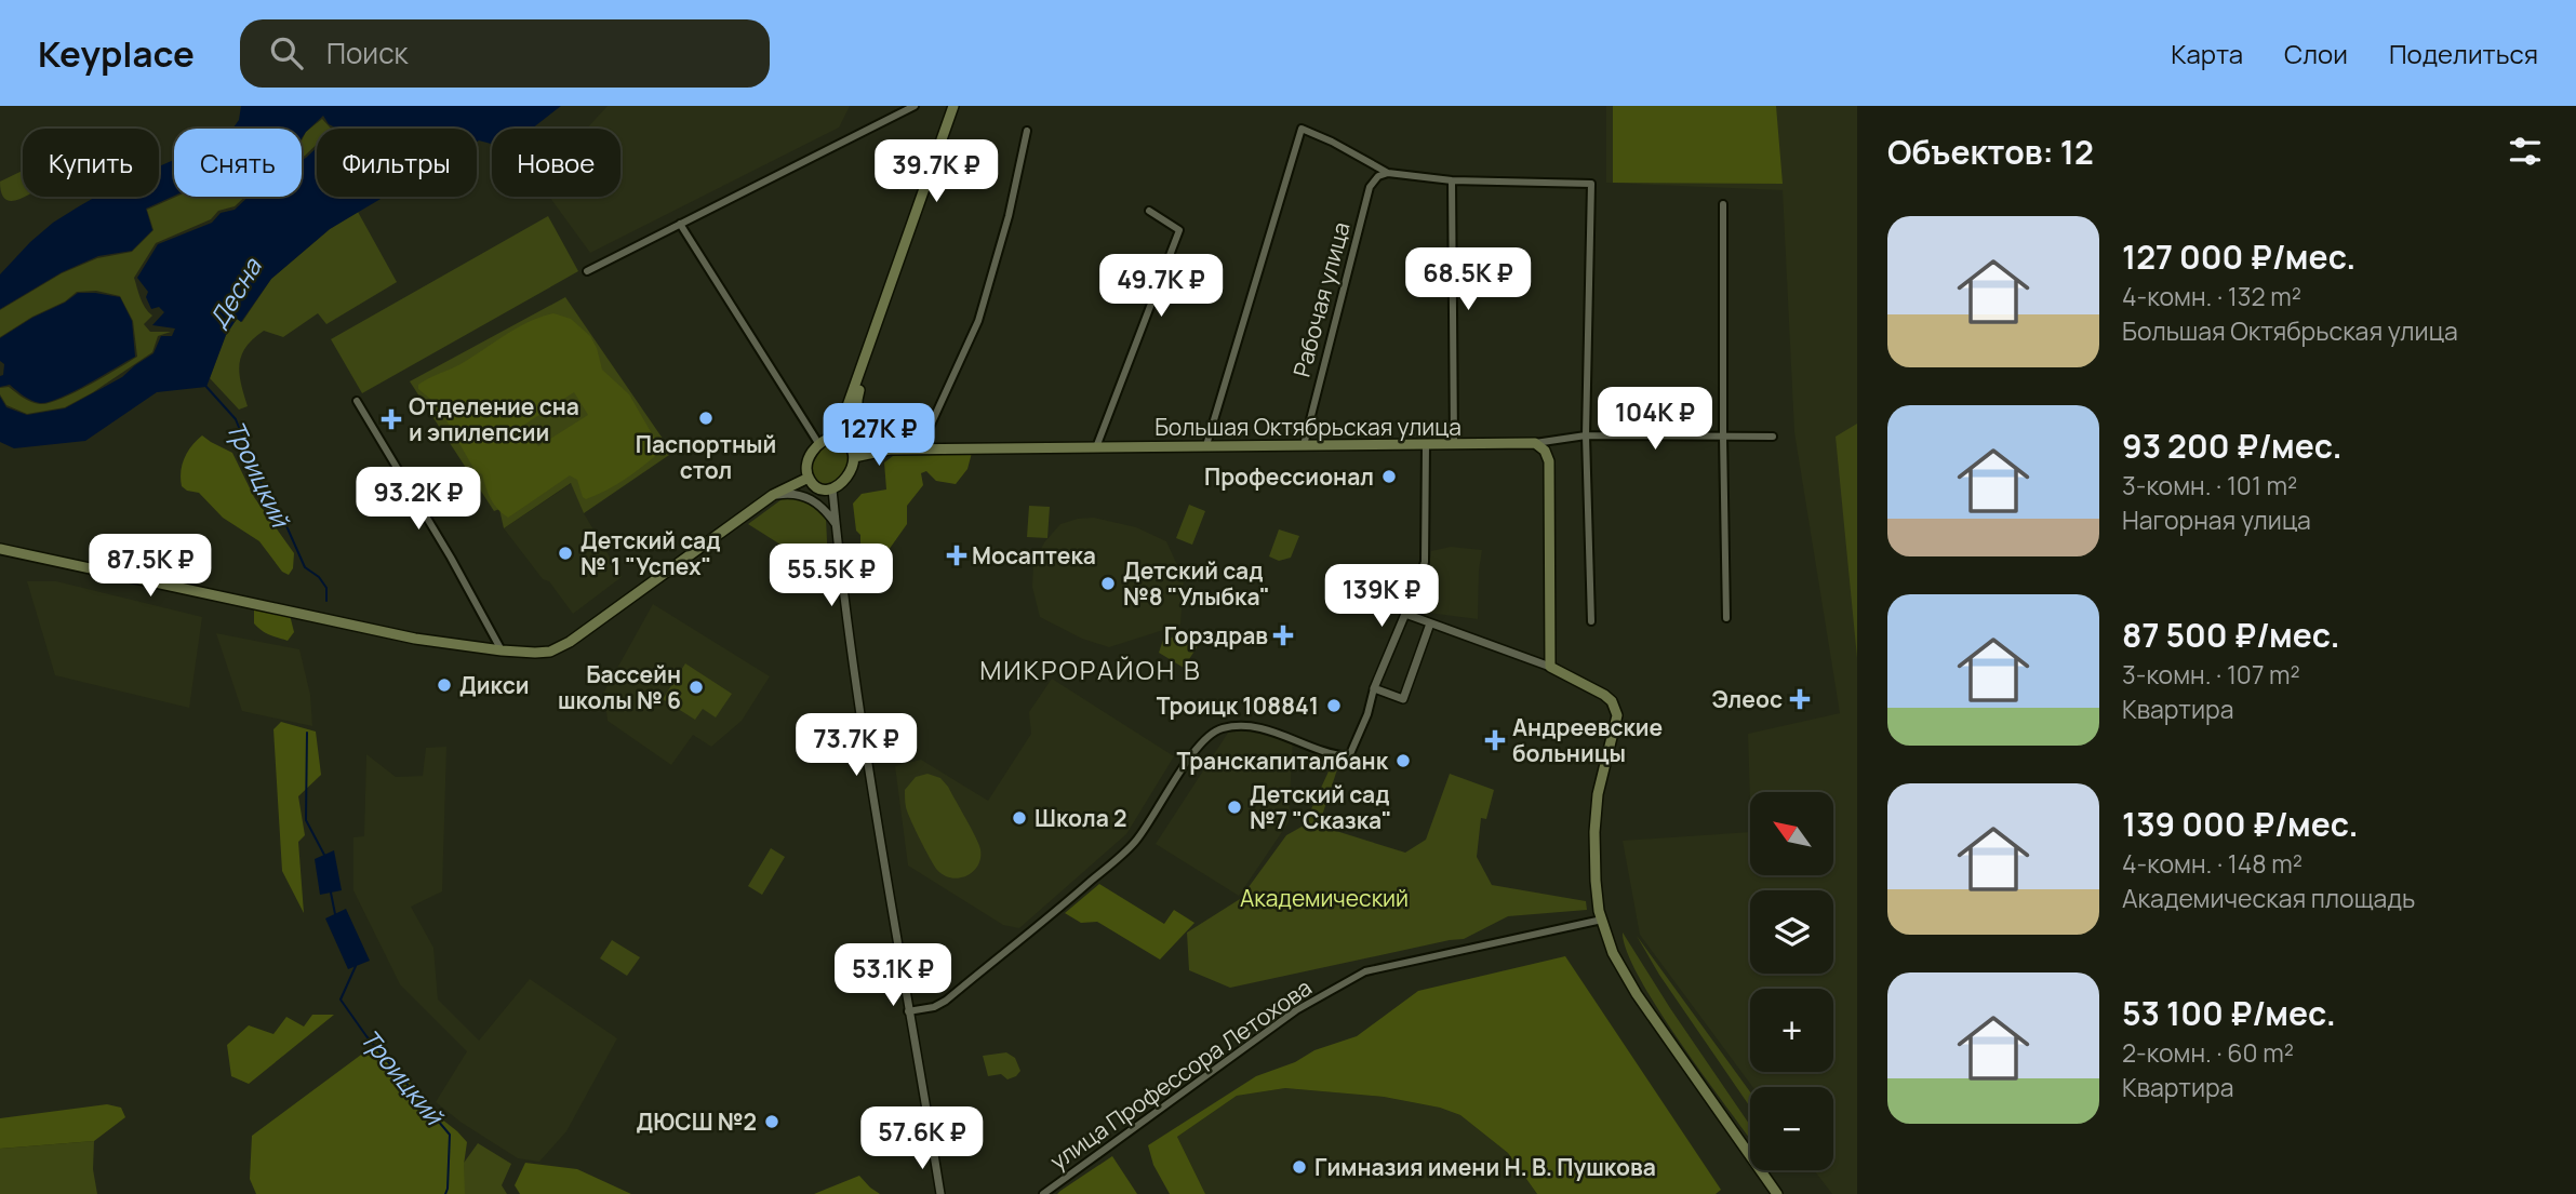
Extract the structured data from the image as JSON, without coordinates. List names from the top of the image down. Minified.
{"streets":{"main road":["Большая Октябрьская улица"],"street":["Рабочая улица","улица Профессора Летохова"]},"crossings":[["Рабочая улица","Большая Октябрьская улица"]],"districts":["МИКРОРАЙОН В"],"water":["Десна","Троицкий"],"parks":["Академический"],"places":{"other":["Паспортный стол","Профессионал","Детский сад № 1 \"Успех\"","Детский сад №8 \"Улыбка\"","Дикси","Бассейн школы № 6","Троицк 108841","Транскапиталбанк","Детский сад №7 \"Сказка\"","Школа 2","ДЮСШ №2","Гимназия имени Н. В. Пушкова"],"health":["Отделение сна и эпилепсии","Мосаптека","Горздрав","Элеос","Андреевские больницы"]},"north":"top left","page":{"header":"Keyplace","search":"Поиск","nav":["Карта","Слои","Поделиться"],"heading":"Объектов: 12","chip":["Купить","Снять","Фильтры","Новое"],"price":["39.7K ₽","68.5K ₽","49.7K ₽","104K ₽","127K ₽","93.2K ₽","87.5K ₽","55.5K ₽","139K ₽","73.7K ₽","53.1K ₽","57.6K ₽"],"list":[{"name":"127 000 ₽/мес.","note":"4-комн. · 132 m² · Большая Октябрьская улица"},{"name":"93 200 ₽/мес.","note":"3-комн. · 101 m² · Нагорная улица"},{"name":"87 500 ₽/мес.","note":"3-комн. · 107 m² · Квартира"},{"name":"139 000 ₽/мес.","note":"4-комн. · 148 m² · Академическая площадь"},{"name":"53 100 ₽/мес.","note":"2-комн. · 60 m² · Квартира"}],"map_buttons":["+","−"]}}
